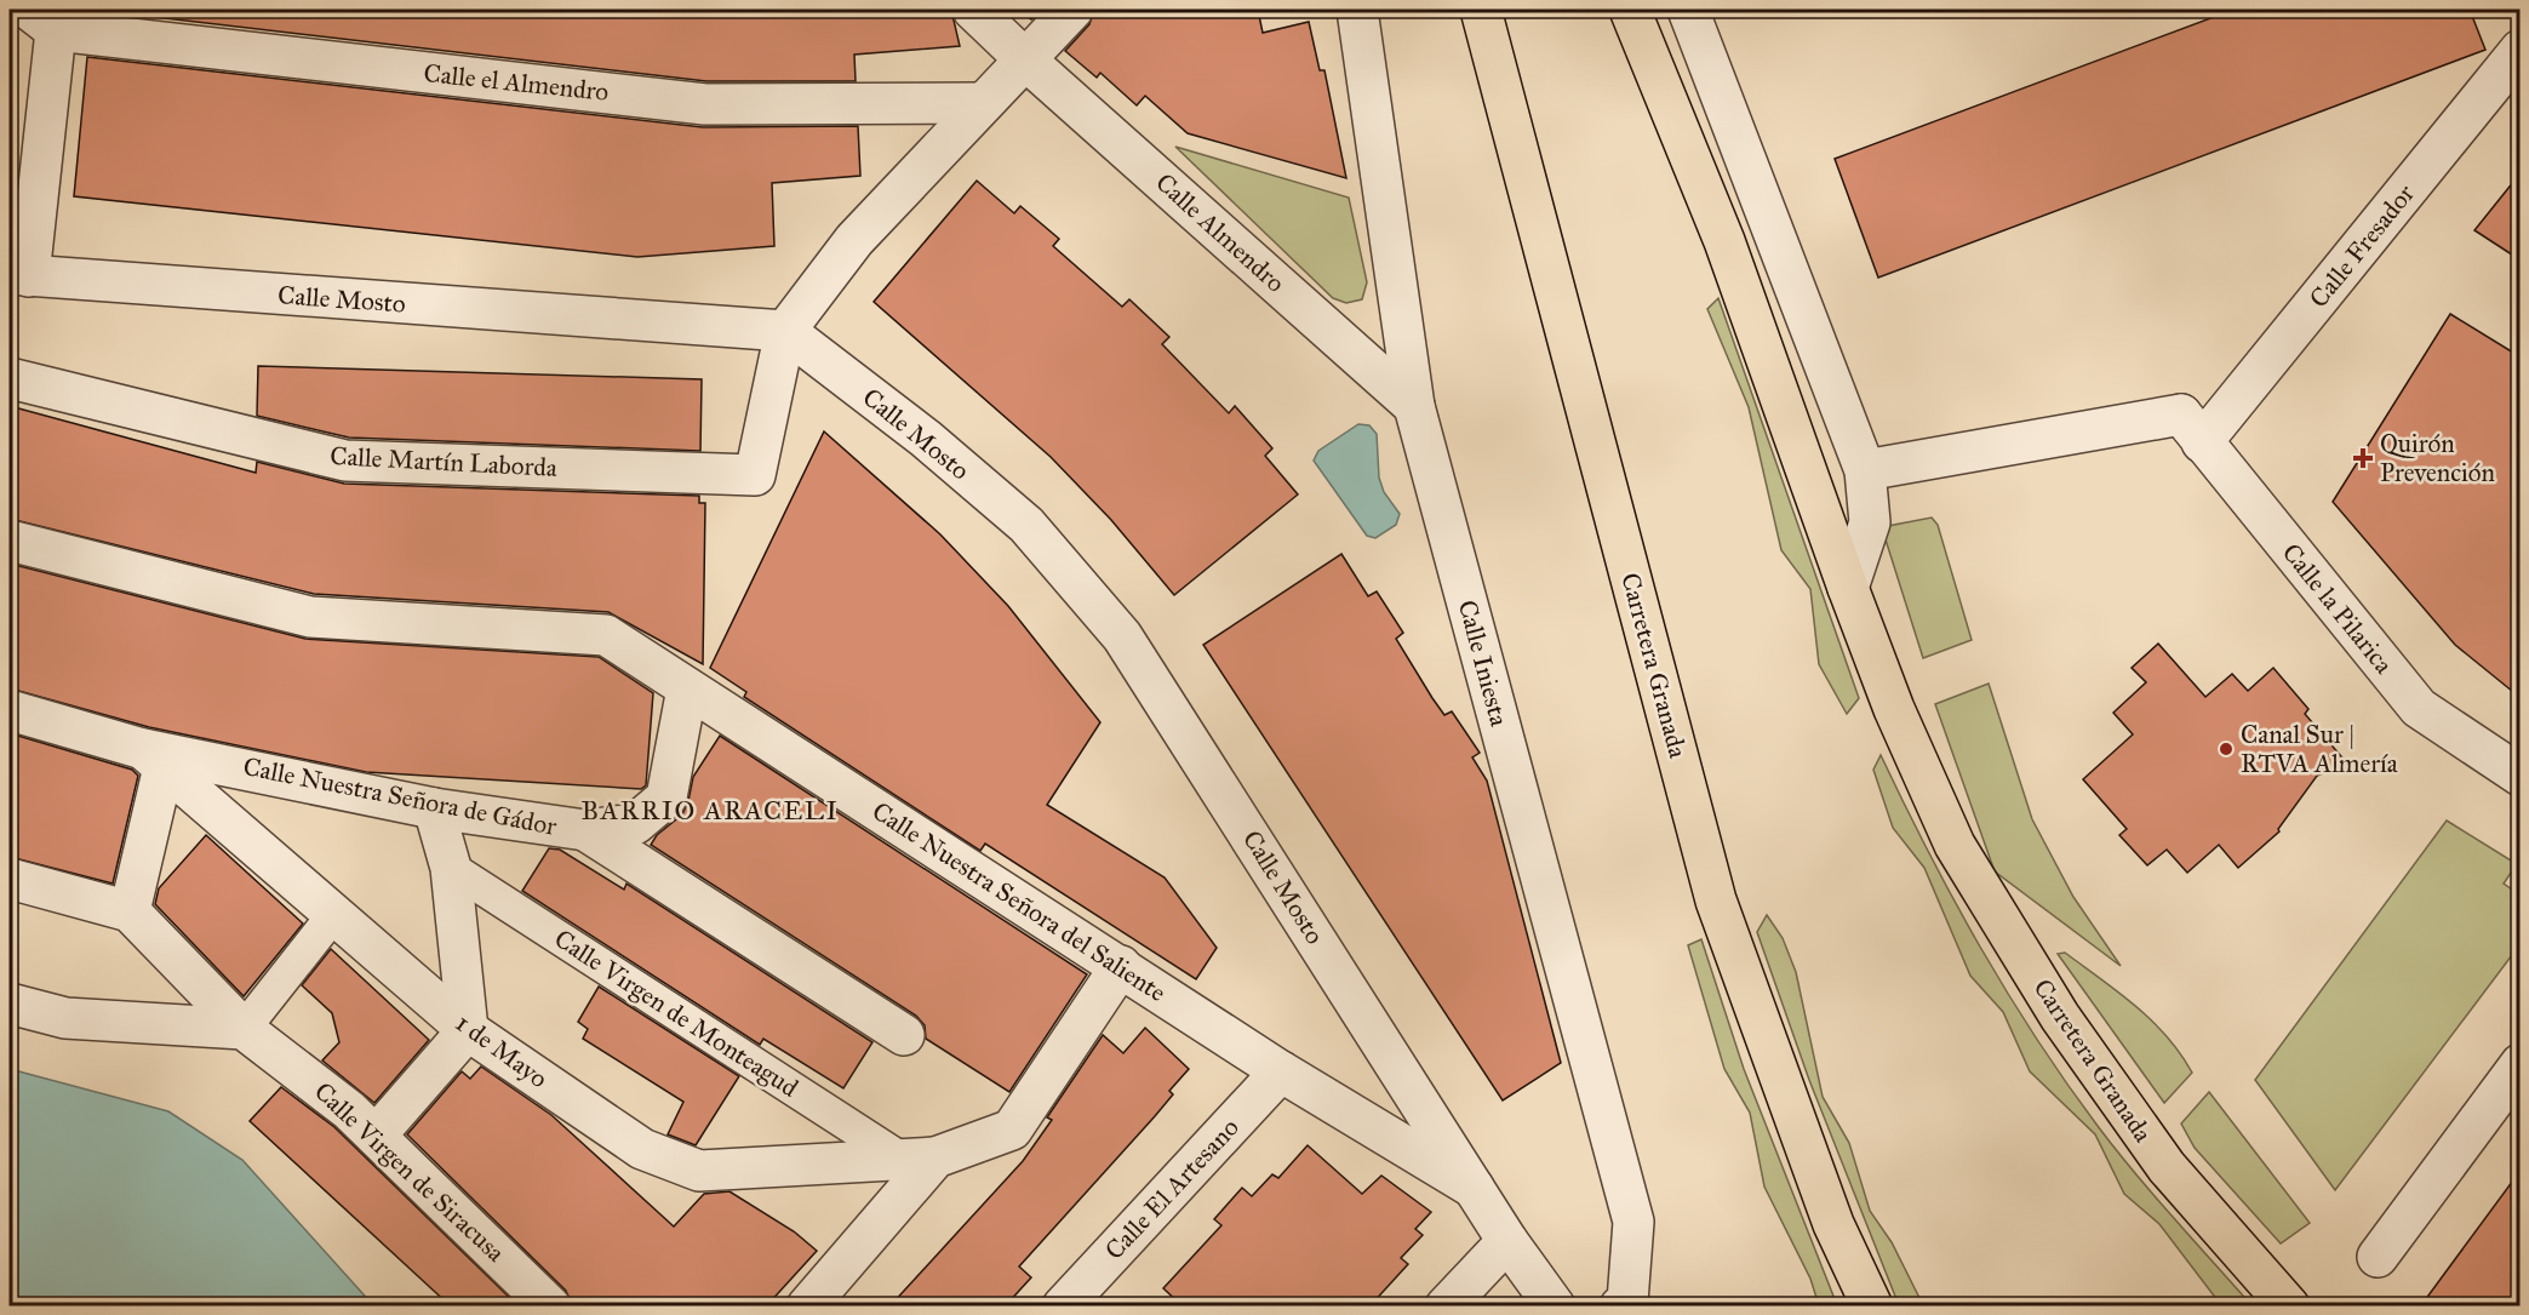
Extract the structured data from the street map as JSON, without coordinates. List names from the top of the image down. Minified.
{"streets":{"main road":["Carretera Granada"],"street":["Calle el Almendro","Calle Almendro","Calle Fresador","Calle Mosto","Calle Martín Laborda","Calle la Pilarica","Calle Iniesta","Calle Nuestra Señora de Gádor","Calle Nuestra Señora del Saliente","Calle Virgen de Monteagud","1 de Mayo","Calle Virgen de Siracusa","Calle El Artesano"]},"crossings":[["Calle Almendro","Calle Iniesta"],["Calle Fresador","Calle la Pilarica"],["Calle Mosto","Calle Martín Laborda"],["Calle Mosto","Calle Nuestra Señora del Saliente"],["Calle Nuestra Señora de Gádor","Calle Nuestra Señora del Saliente"],["Calle Nuestra Señora de Gádor","1 de Mayo"],["Calle Nuestra Señora del Saliente","Calle El Artesano"],["Calle Virgen de Monteagud","1 de Mayo"]],"districts":["BARRIO ARACELI"],"places":{"health":["Quirón Prevención"],"other":["Canal Sur | RTVA Almería"]}}
